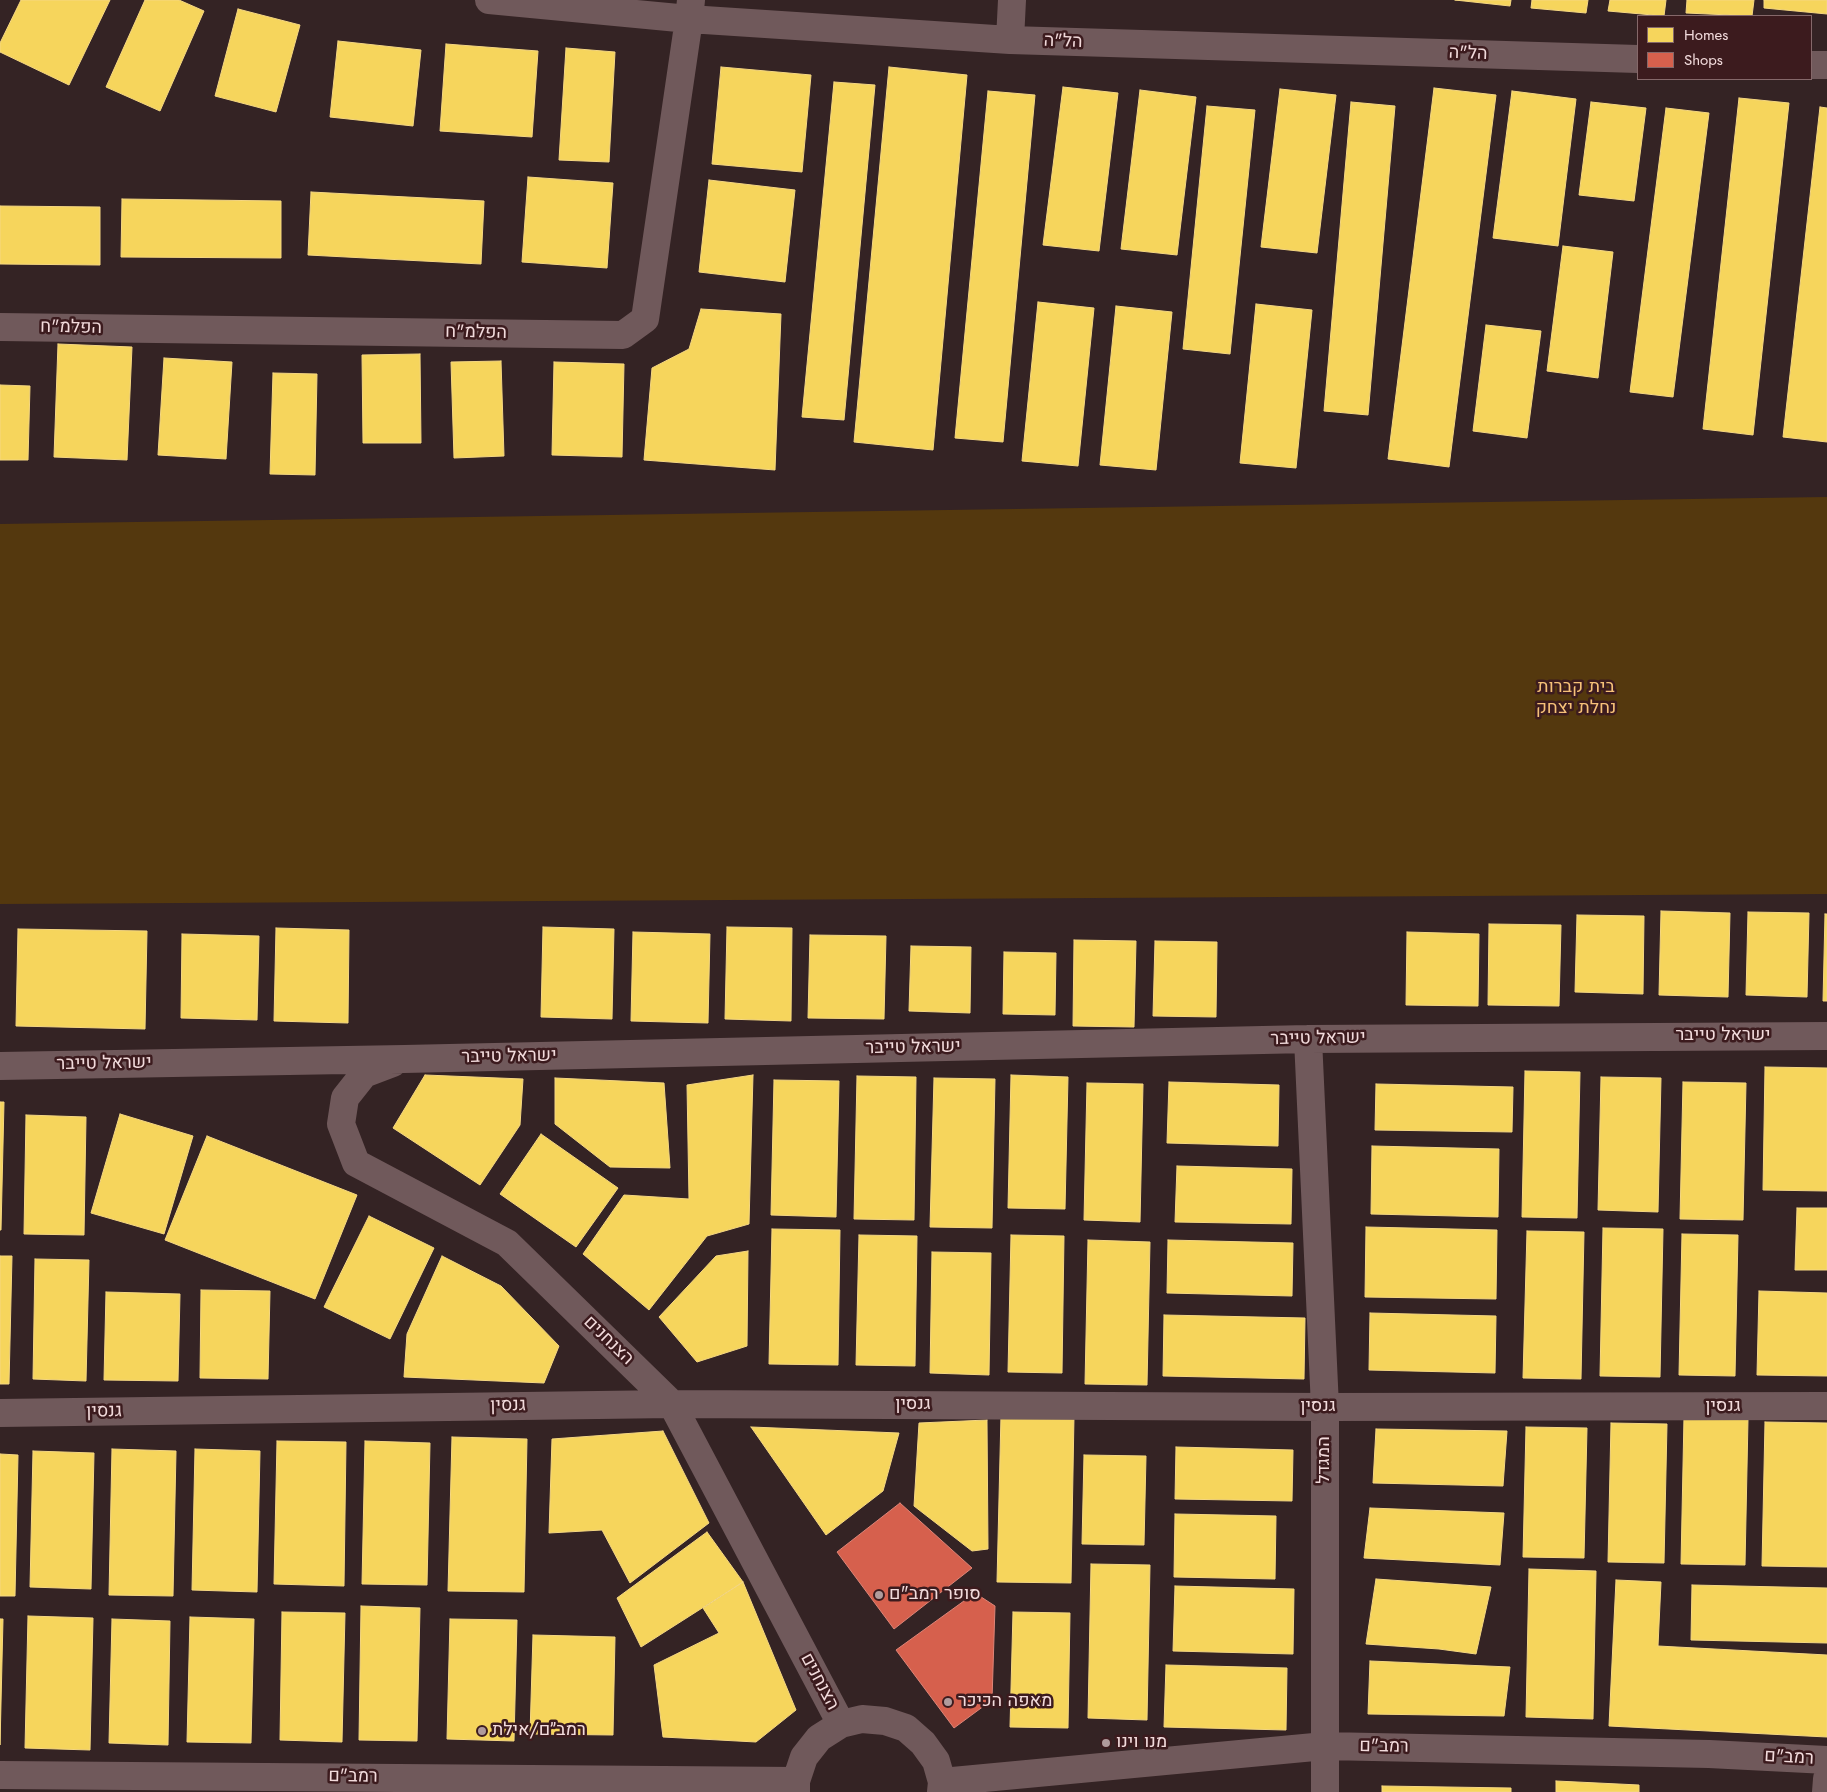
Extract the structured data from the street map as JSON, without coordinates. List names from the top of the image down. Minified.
{"streets":{"street":["הל\"ה","הפלמ\"ח","ישראל טייבר","הצנחנים","גנסין","המגדל","רמב\"ם"]},"crossings":[["הל\"ה","הפלמ\"ח"],["ישראל טייבר","הצנחנים"],["ישראל טייבר","המגדל"],["הצנחנים","גנסין"],["הצנחנים","רמב\"ם"],["גנסין","המגדל"],["המגדל","רמב\"ם"]],"parks":["בית קברות נחלת יצחק"],"places":["סופר רמב\"ם","מאפה הכיכר","רמב״ם/אילת","מנו וינו"],"legend":["Homes","Shops"]}
